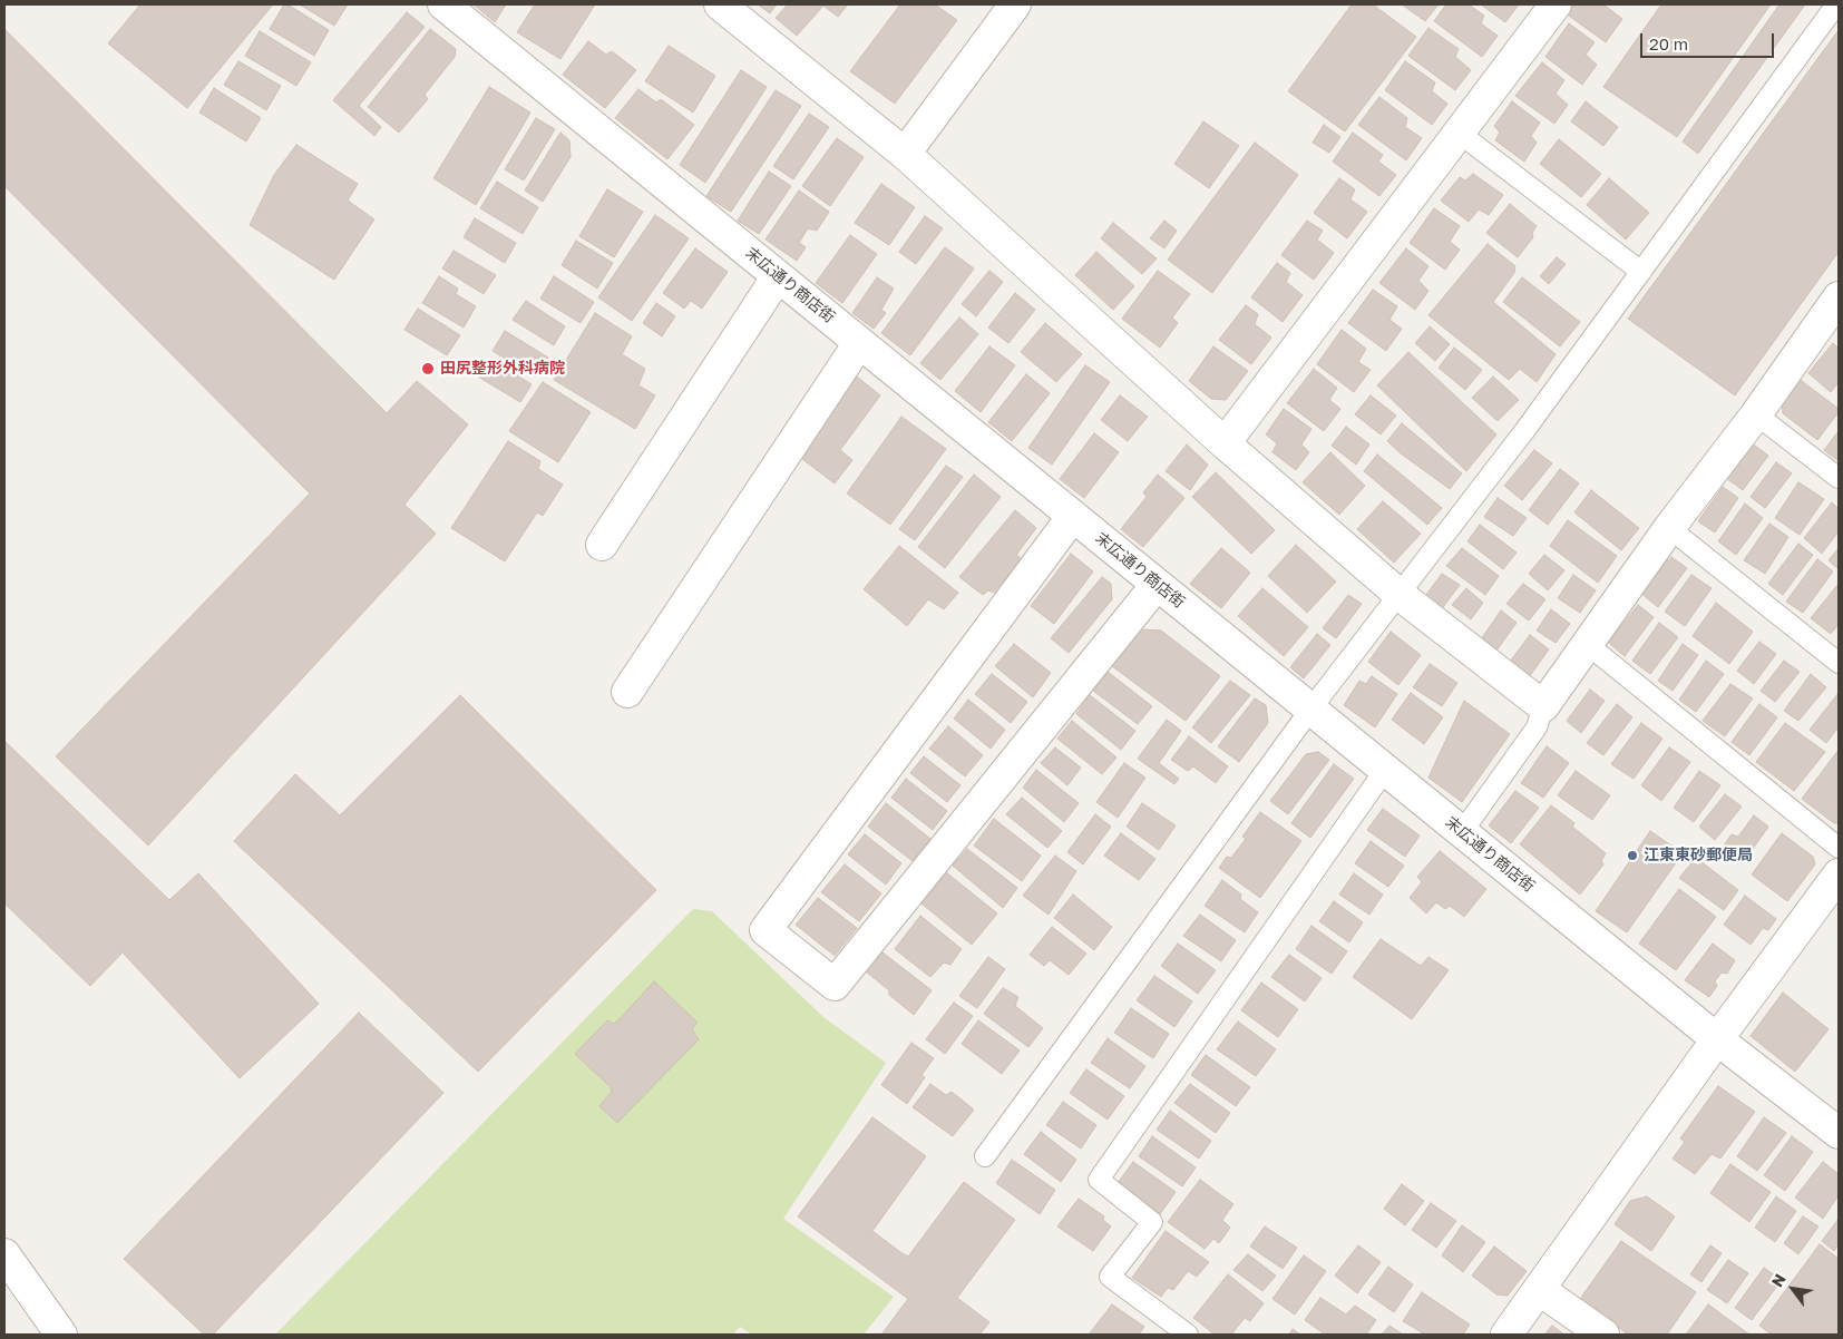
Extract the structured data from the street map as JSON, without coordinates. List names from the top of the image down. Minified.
{"streets":{"street":["末広通り商店街"]},"places":["田尻整形外科病院","江東東砂郵便局"],"scale_bar":"20 m","north":"top left"}
